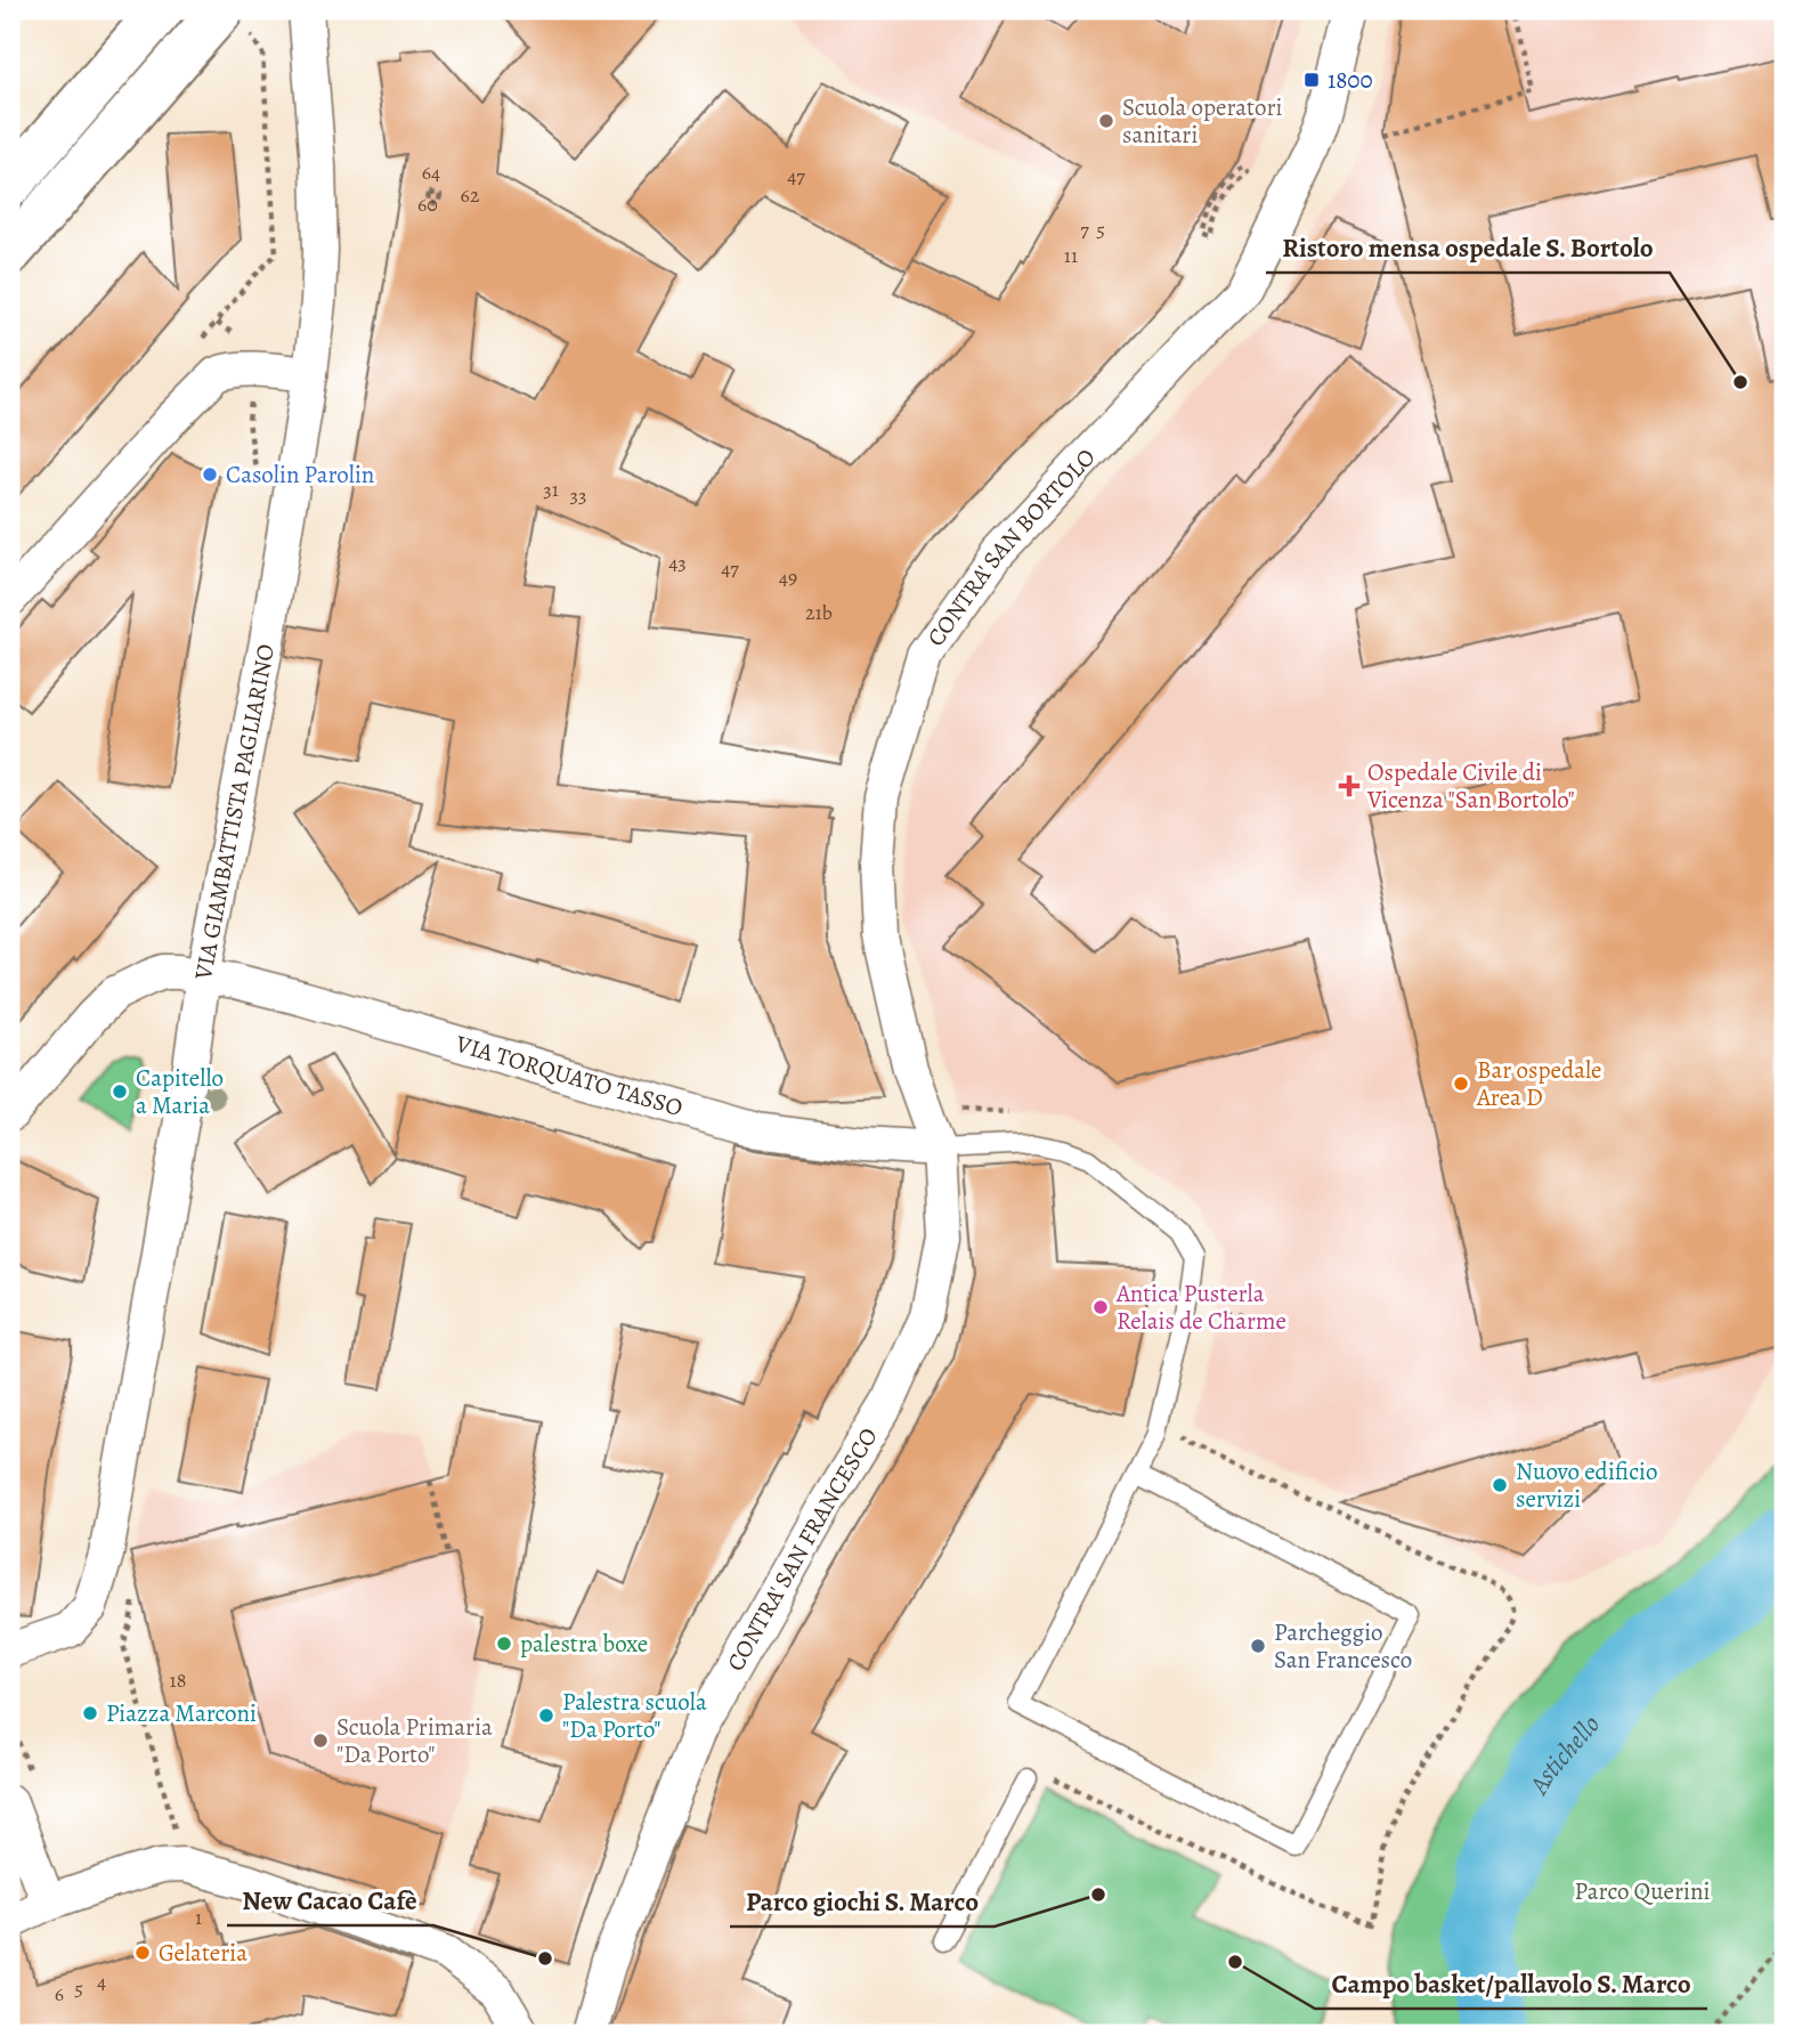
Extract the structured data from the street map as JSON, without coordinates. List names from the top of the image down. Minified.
{"streets":{"street":["CONTRA' SAN BORTOLO","VIA GIAMBATTISTA PAGLIARINO","VIA TORQUATO TASSO","CONTRA' SAN FRANCESCO"]},"crossings":[["CONTRA' SAN BORTOLO","VIA TORQUATO TASSO"],["CONTRA' SAN BORTOLO","CONTRA' SAN FRANCESCO"],["VIA GIAMBATTISTA PAGLIARINO","VIA TORQUATO TASSO"],["VIA TORQUATO TASSO","CONTRA' SAN FRANCESCO"]],"water":["Astichello"],"parks":["Parco Querini"],"places":{"transit":["1800"],"other":["Scuola operatori sanitari","Ristoro mensa ospedale S. Bortolo","Casolin Parolin","Bar ospedale Area D","Capitello a Maria","Antica Pusterla Relais de Charme","Nuovo edificio servizi","palestra boxe","Parcheggio San Francesco","Piazza Marconi","Palestra scuola \"Da Porto\"","Scuola Primaria \"Da Porto\"","Parco giochi S. Marco","Gelateria","New Cacao Cafè","Campo basket/pallavolo S. Marco"],"health":["Ospedale Civile di Vicenza \"San Bortolo\""]},"house_numbers":["64","47","62","60","7","5","11","31","33","43","47","49","21b","18","1","4","5","6"]}
